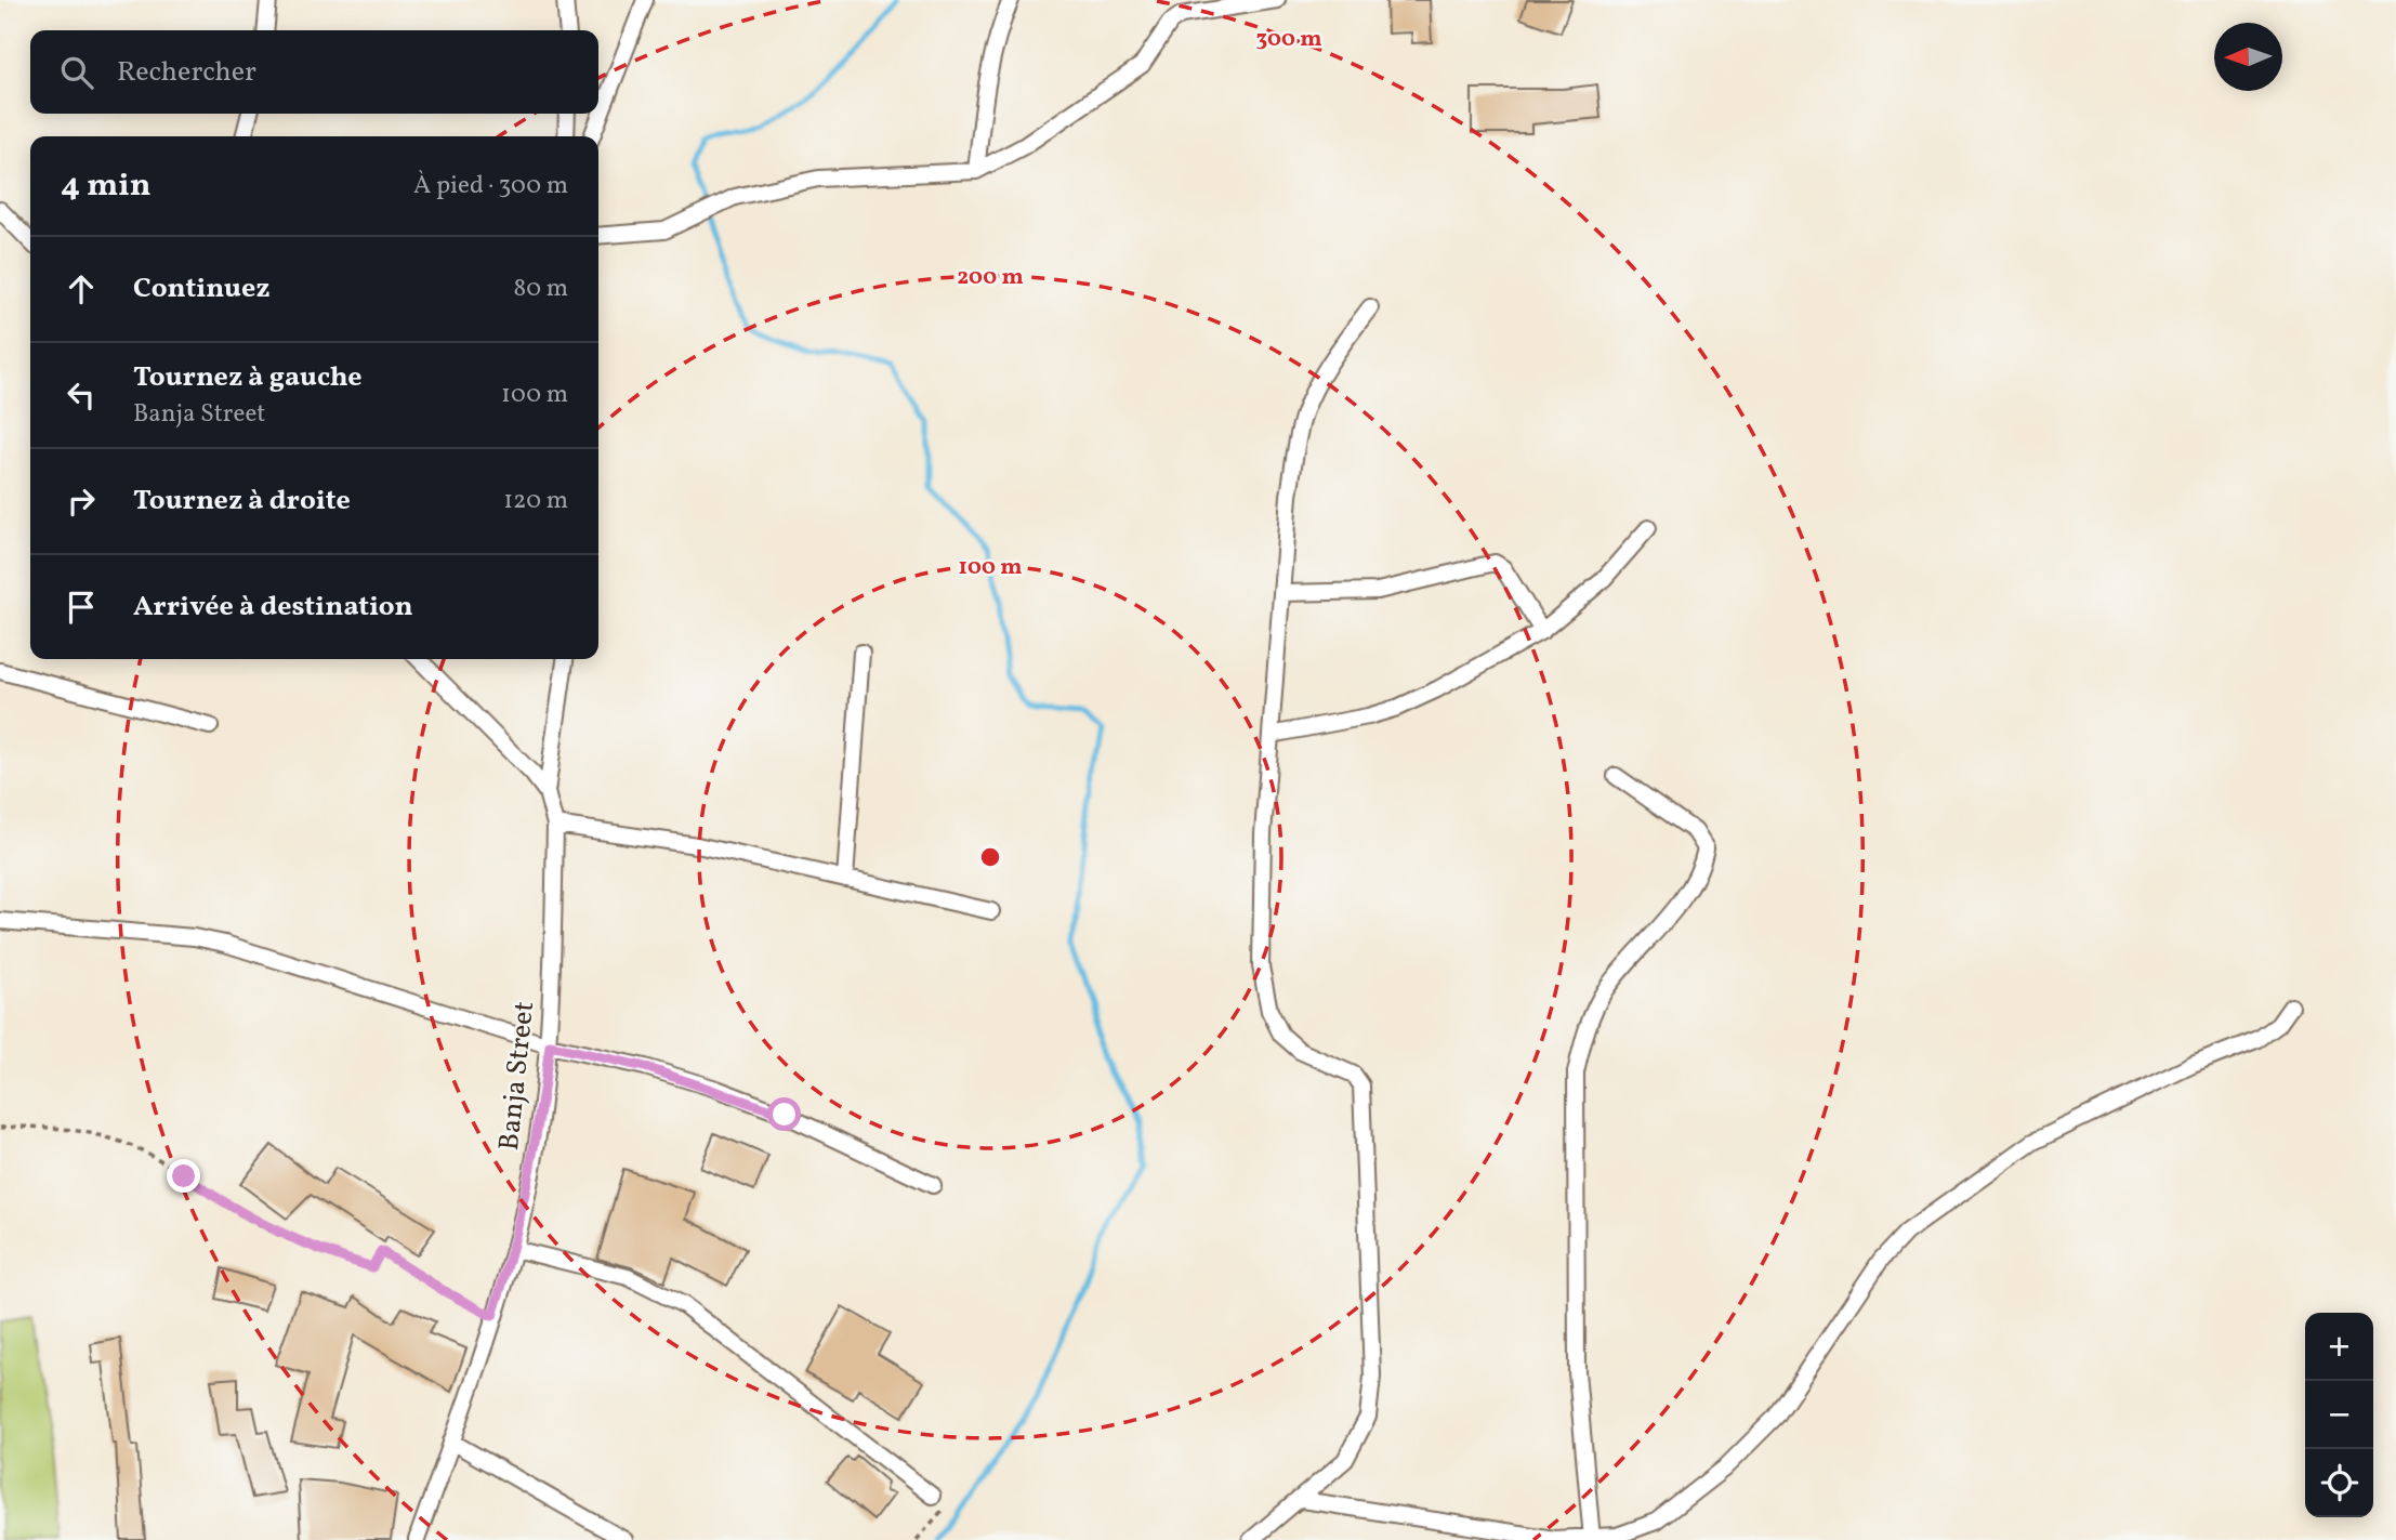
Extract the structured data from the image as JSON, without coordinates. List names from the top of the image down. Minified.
{"streets":{"street":["Banja Street"]},"north":"left","page":{"search":"Rechercher","heading":["4 min","À pied · 300 m"],"list":[["Continuez","80 m"],["Tournez à gauche","Banja Street","100 m"],["Tournez à droite","120 m"],"Arrivée à destination"],"map_buttons":["+","−"]},"rings":["300 m","200 m","100 m"]}
